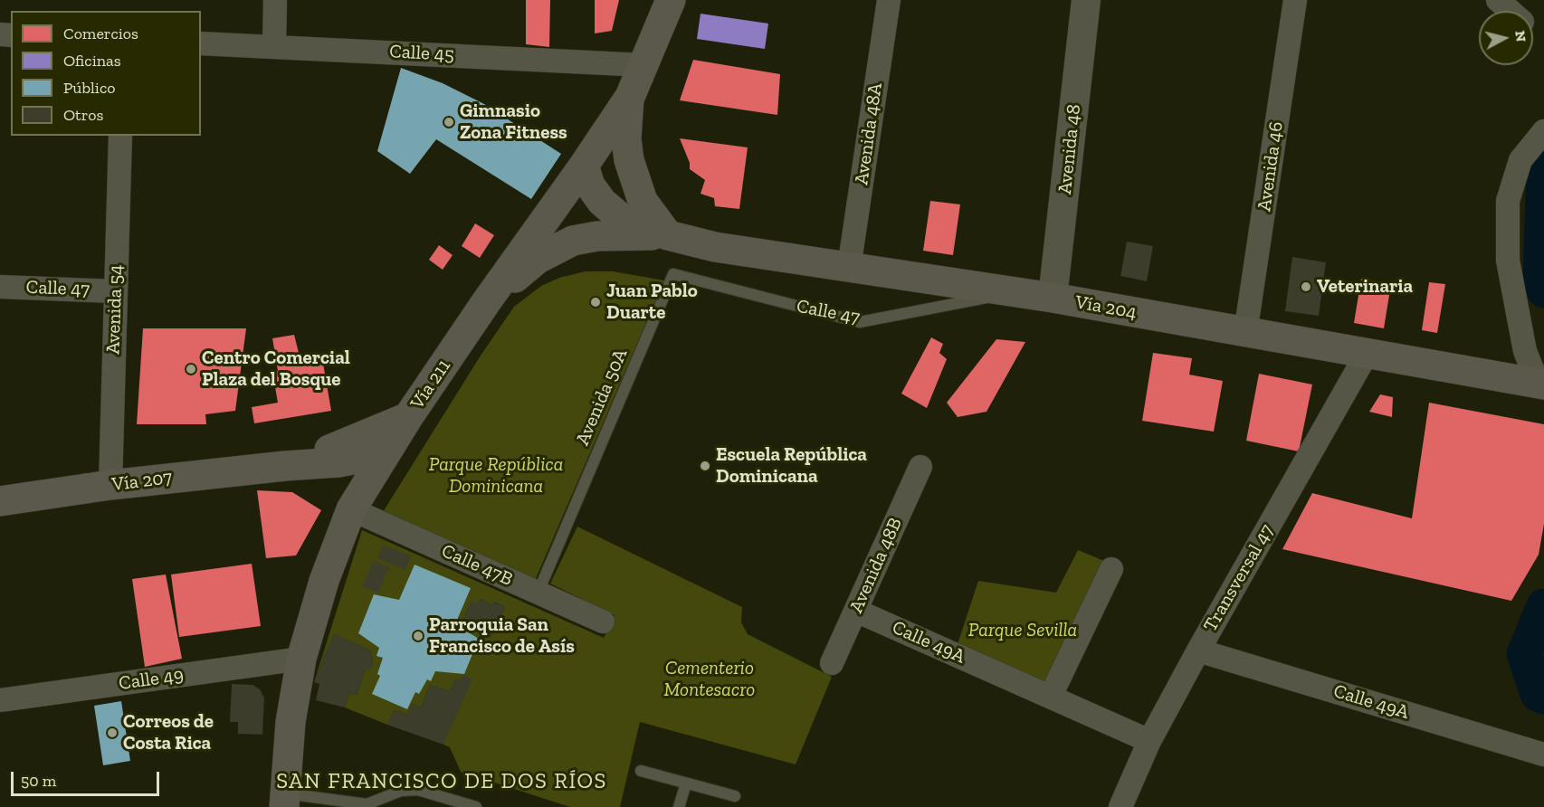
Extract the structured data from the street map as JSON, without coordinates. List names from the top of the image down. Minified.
{"streets":{"main road":["Vía 204","Vía 211","Vía 207"],"street":["Calle 45","Avenida 48A","Avenida 48","Avenida 46","Calle 47","Avenida 54","Calle 47B","Avenida 48B","Transversal 47","Calle 49A","Calle 49"],"lane":["Avenida 50A"]},"crossings":[["Calle 45","Vía 211"],["Avenida 48A","Vía 204"],["Avenida 48","Vía 204"],["Avenida 46","Vía 204"],["Calle 47","Vía 204"],["Calle 47","Avenida 54"],["Calle 47","Avenida 50A"],["Vía 204","Vía 211"],["Vía 204","Transversal 47"],["Avenida 54","Vía 207"],["Vía 211","Vía 207"],["Vía 211","Calle 47B"],["Vía 211","Calle 49"],["Avenida 50A","Calle 47B"],["Avenida 48B","Calle 49A"],["Transversal 47","Calle 49A"]],"districts":["SAN FRANCISCO DE DOS RÍOS"],"parks":["Parque República Dominicana","Parque Sevilla","Cementerio Montesacro"],"places":["Gimnasio Zona Fitness","Veterinaria","Juan Pablo Duarte","Centro Comercial Plaza del Bosque","Escuela República Dominicana","Parroquia San Francisco de Asís","Correos de Costa Rica"],"legend":["Comercios","Oficinas","Público","Otros"],"scale_bar":"50 m","north":"right"}
